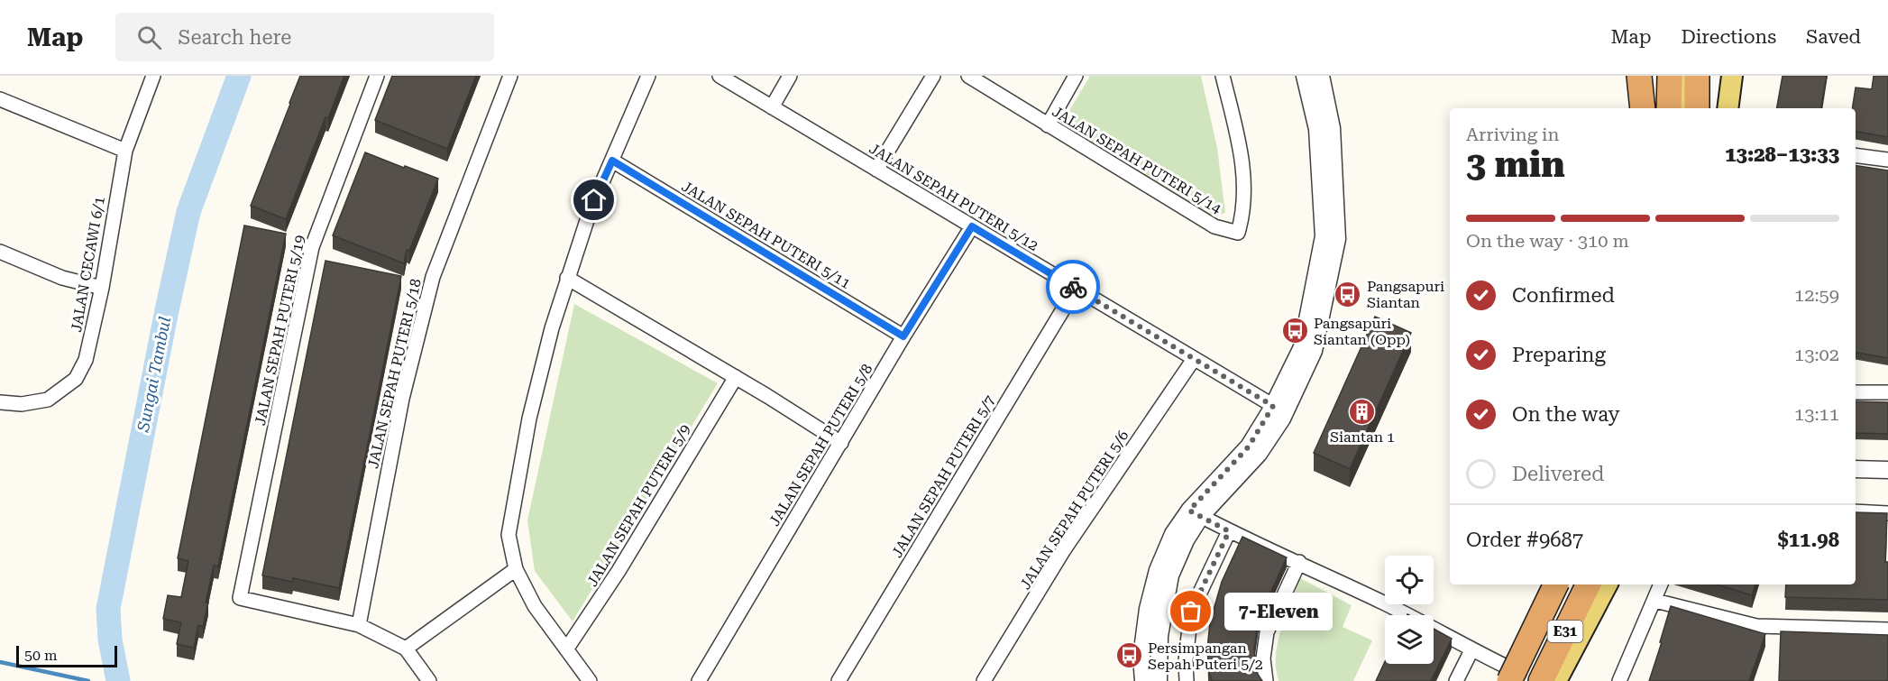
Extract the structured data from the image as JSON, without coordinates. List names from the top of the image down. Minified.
{"streets":{"highway":["E31"],"street":["JALAN SEPAH PUTERI 5/14","JALAN SEPAH PUTERI 5/12","JALAN SEPAH PUTERI 5/11","JALAN CECAWI 6/1","JALAN SEPAH PUTERI 5/19","JALAN SEPAH PUTERI 5/18","JALAN SEPAH PUTERI 5/8","JALAN SEPAH PUTERI 5/7","JALAN SEPAH PUTERI 5/9","JALAN SEPAH PUTERI 5/6"]},"crossings":[["JALAN SEPAH PUTERI 5/12","JALAN SEPAH PUTERI 5/8"],["JALAN SEPAH PUTERI 5/12","JALAN SEPAH PUTERI 5/7"],["JALAN SEPAH PUTERI 5/12","JALAN SEPAH PUTERI 5/6"],["JALAN SEPAH PUTERI 5/11","JALAN SEPAH PUTERI 5/8"],["JALAN SEPAH PUTERI 5/19","JALAN SEPAH PUTERI 5/18"]],"water":["Sungai Tambul"],"places":{"bus stop":["Pangsapuri Siantan","Pangsapuri Siantan (Opp)","Persimpangan Sepah Puteri 5/2"],"building":["Siantan 1"],"other":["7-Eleven"]},"scale_bar":"50 m","page":{"header":"Map","search":"Search here","nav":["Map","Directions","Saved"],"heading":["3 min","Arriving in","13:28–13:33"],"panel":["Order #9687","$11.98"],"bar":"On the way · 310 m","list":[["Confirmed","12:59"],["Preparing","13:02"],["On the way","13:11"],"Delivered"],"bubble":"7-Eleven","scale":"50 m"}}
